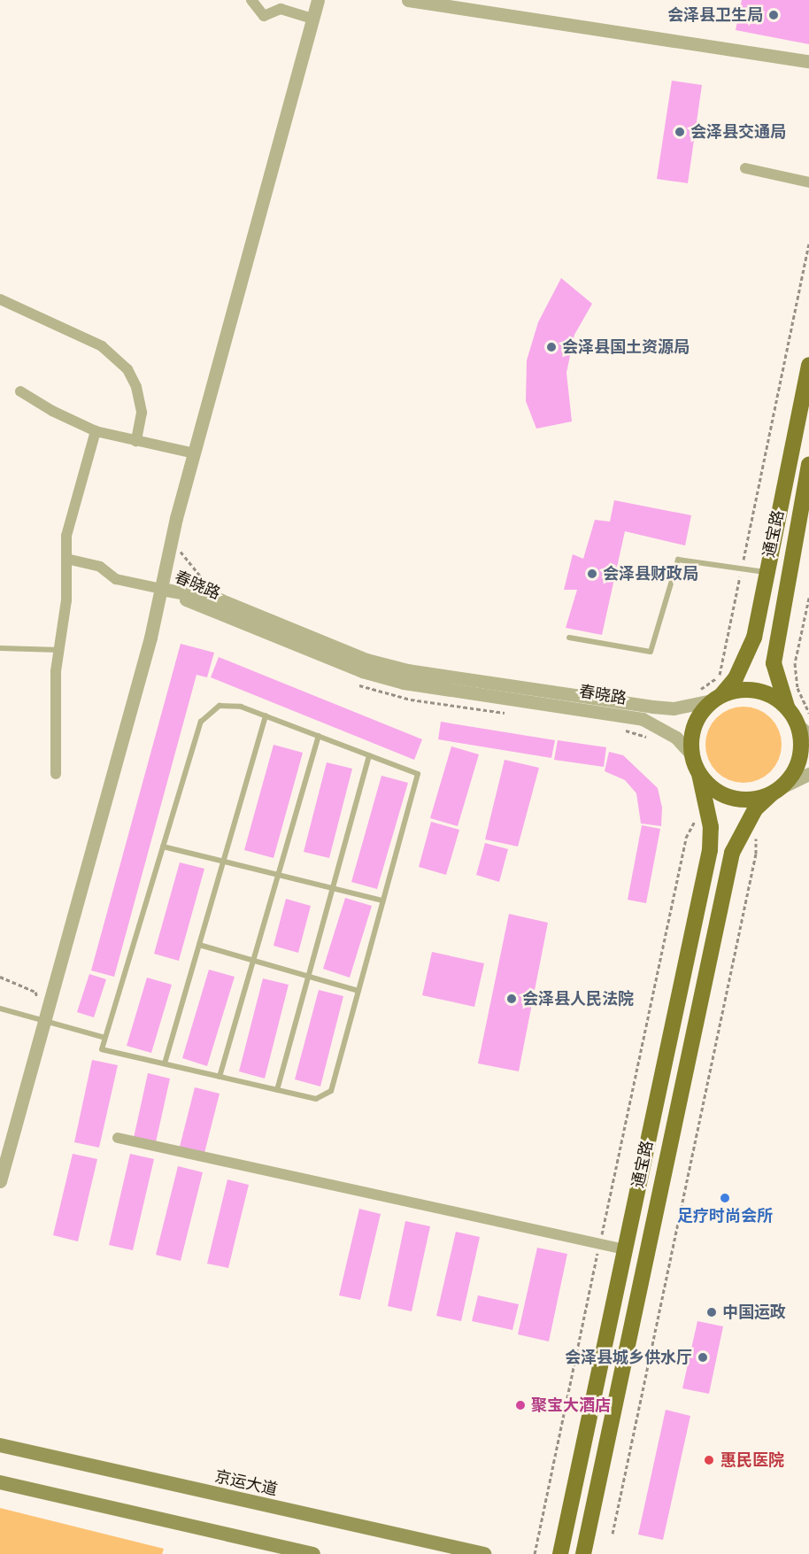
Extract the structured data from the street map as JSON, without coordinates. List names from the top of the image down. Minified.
{"streets":{"main road":["通宝路","京运大道"],"street":["春晓路"]},"crossings":[["通宝路","春晓路"]],"places":["会泽县卫生局","会泽县交通局","会泽县国土资源局","会泽县财政局","会泽县人民法院","足疗时尚会所","中国运政","会泽县城乡供水厅","聚宝大酒店","惠民医院"]}
